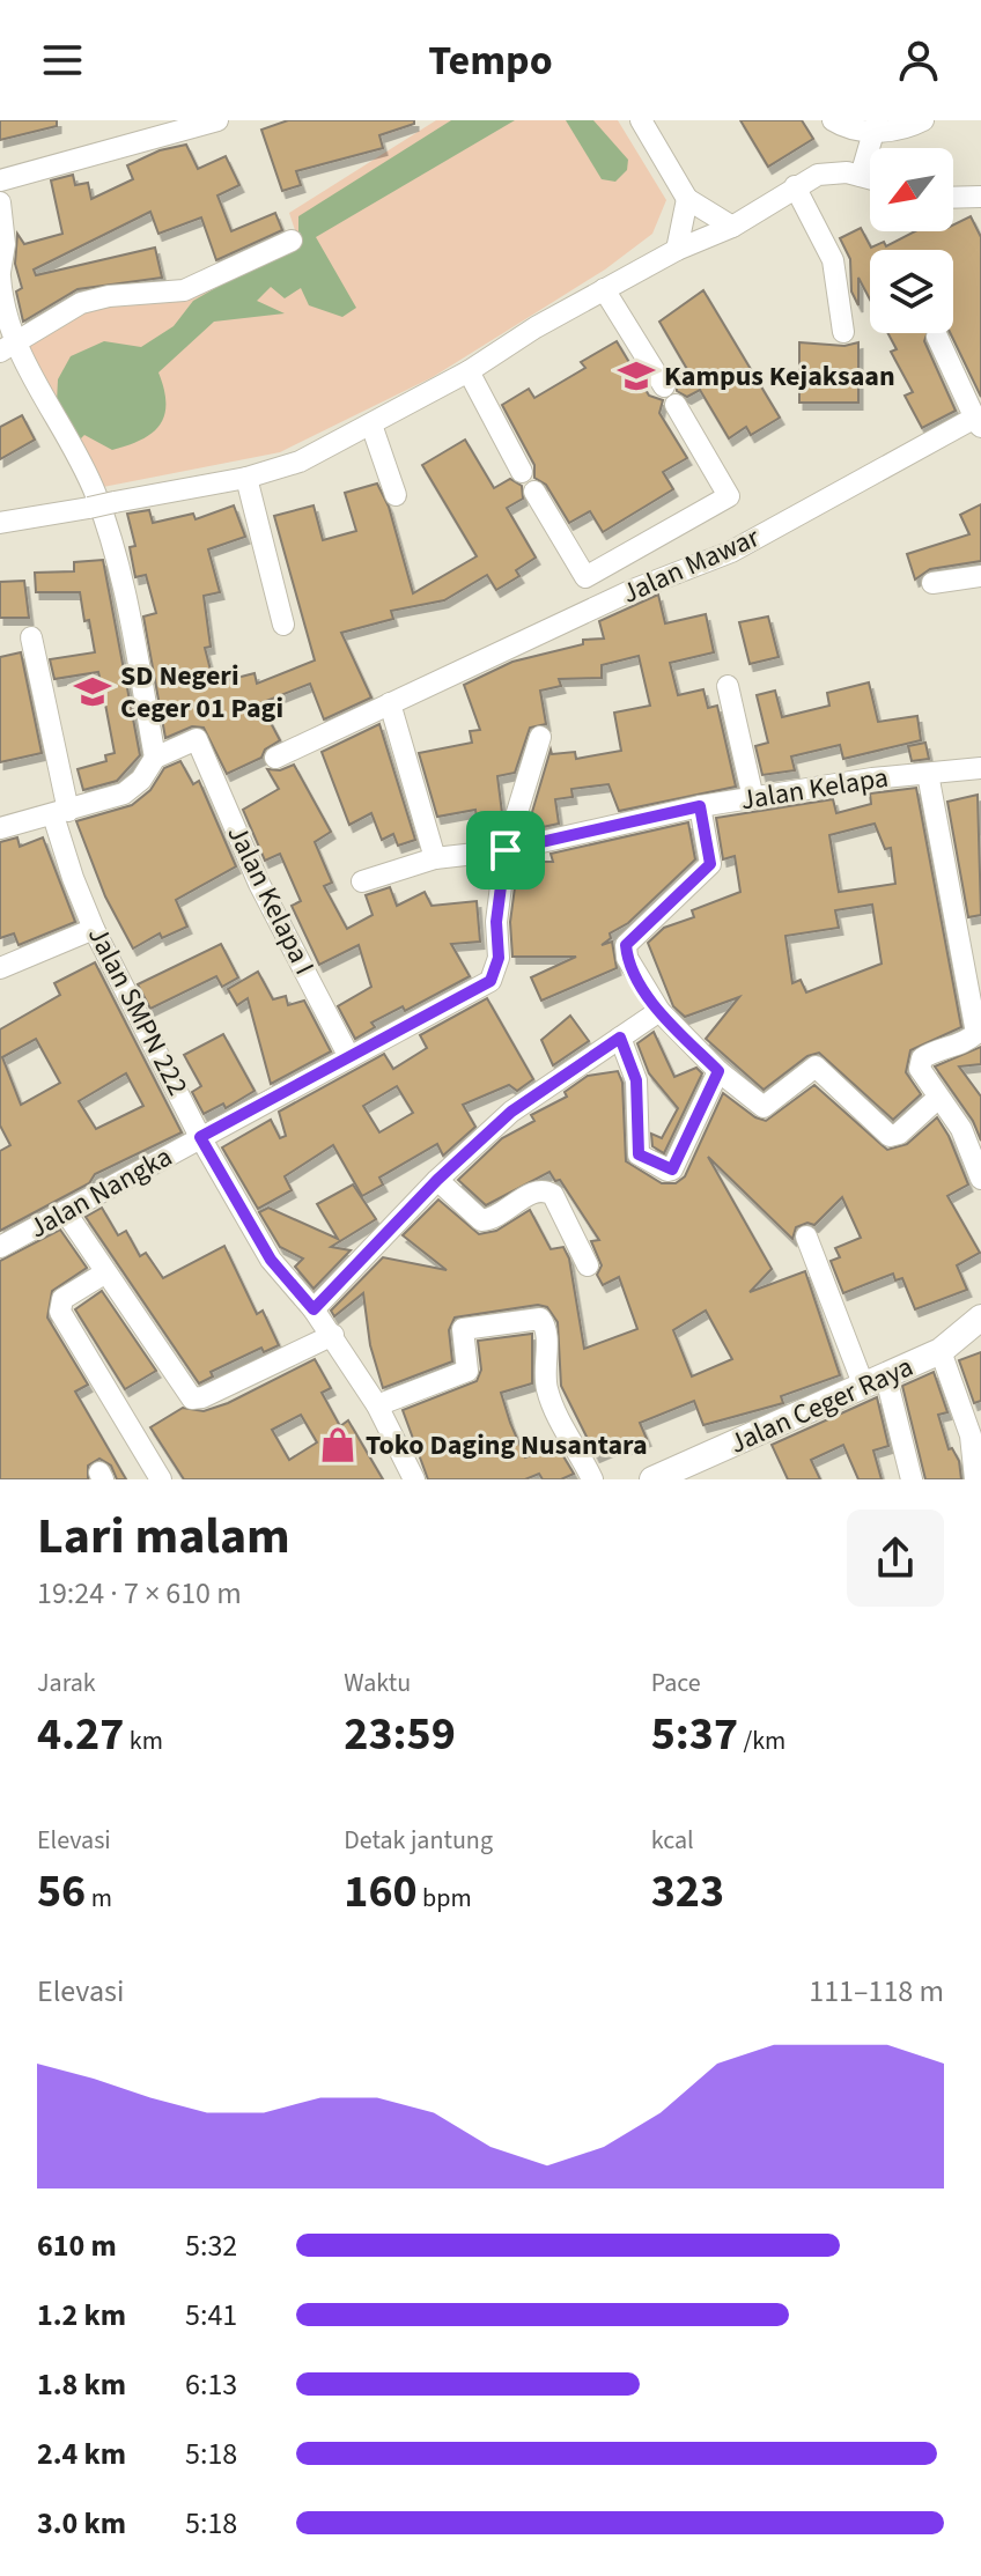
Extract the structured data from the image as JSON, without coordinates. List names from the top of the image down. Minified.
{"streets":{"main road":["Jalan Ceger Raya"],"street":["Jalan Mawar","Jalan Kelapa","Jalan Kelapa I","Jalan SMPN 222","Jalan Nangka"]},"crossings":[["Jalan SMPN 222","Jalan Nangka"]],"places":{"school or university":["Kampus Kejaksaan","SD Negeri Ceger 01 Pagi"],"shop":["Toko Daging Nusantara"]},"north":"bottom left","page":{"header":"Tempo","heading":["Lari malam","19:24 · 7 × 610 m"],"stats":[["Jarak","4.27 km"],["Waktu","23:59"],["Pace","5:37 /km"],["Elevasi","56 m"],["Detak jantung","160 bpm"],["kcal","323"]],"chart":["Elevasi","111–118 m"],"list":[{"name":"610 m","note":"5:32"},{"name":"1.2 km","note":"5:41"},{"name":"1.8 km","note":"6:13"},{"name":"2.4 km","note":"5:18"},{"name":"3.0 km","note":"5:18"}]}}
